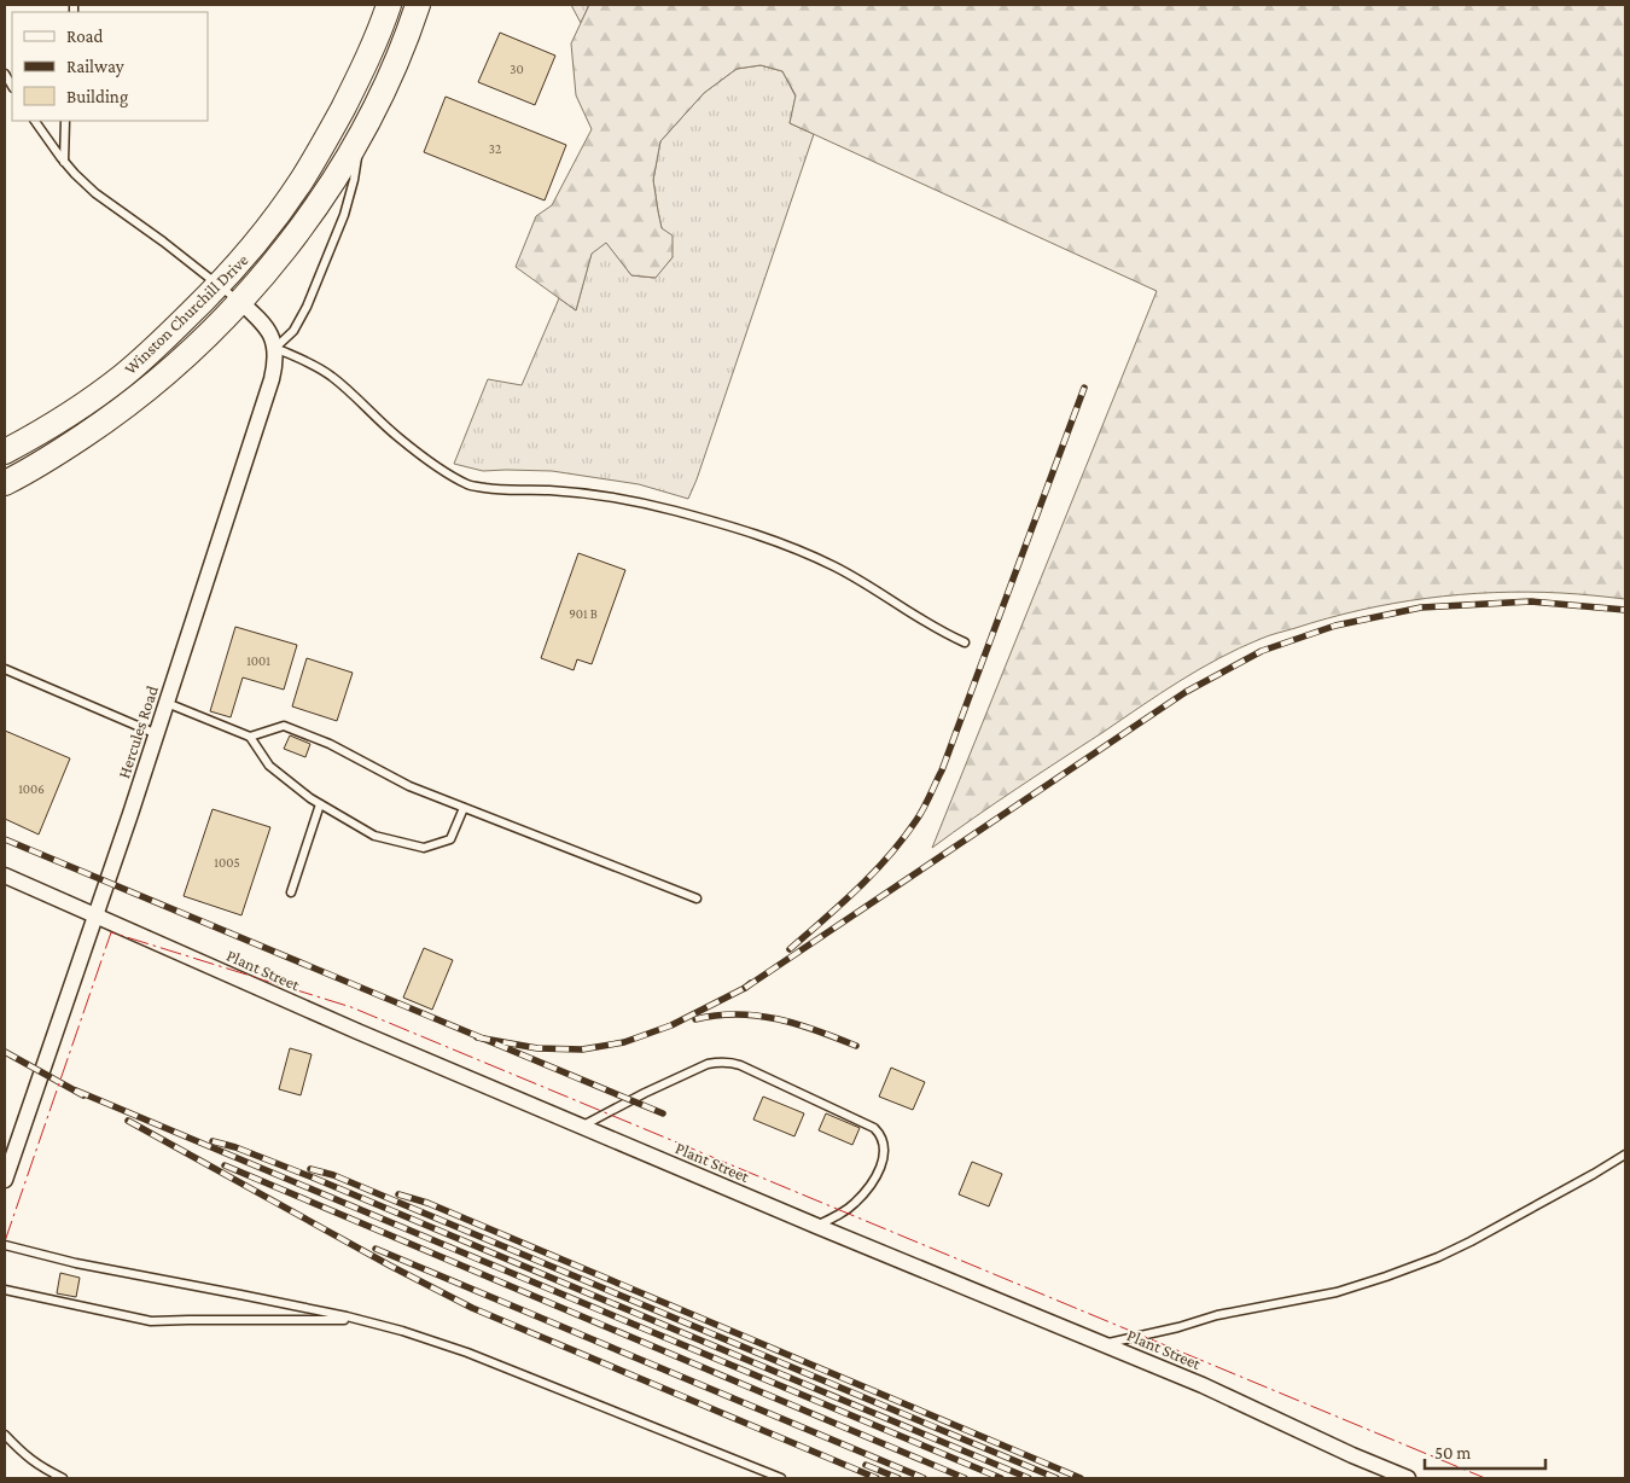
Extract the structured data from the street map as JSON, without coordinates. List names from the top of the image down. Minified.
{"streets":{"highway":["Winston Churchill Drive"],"street":["Hercules Road","Plant Street"]},"crossings":[["Hercules Road","Plant Street"]],"house_numbers":["30","32","901 B","1001","1006","1005"],"legend":["Road","Railway","Building"],"scale_bar":"50 m"}
